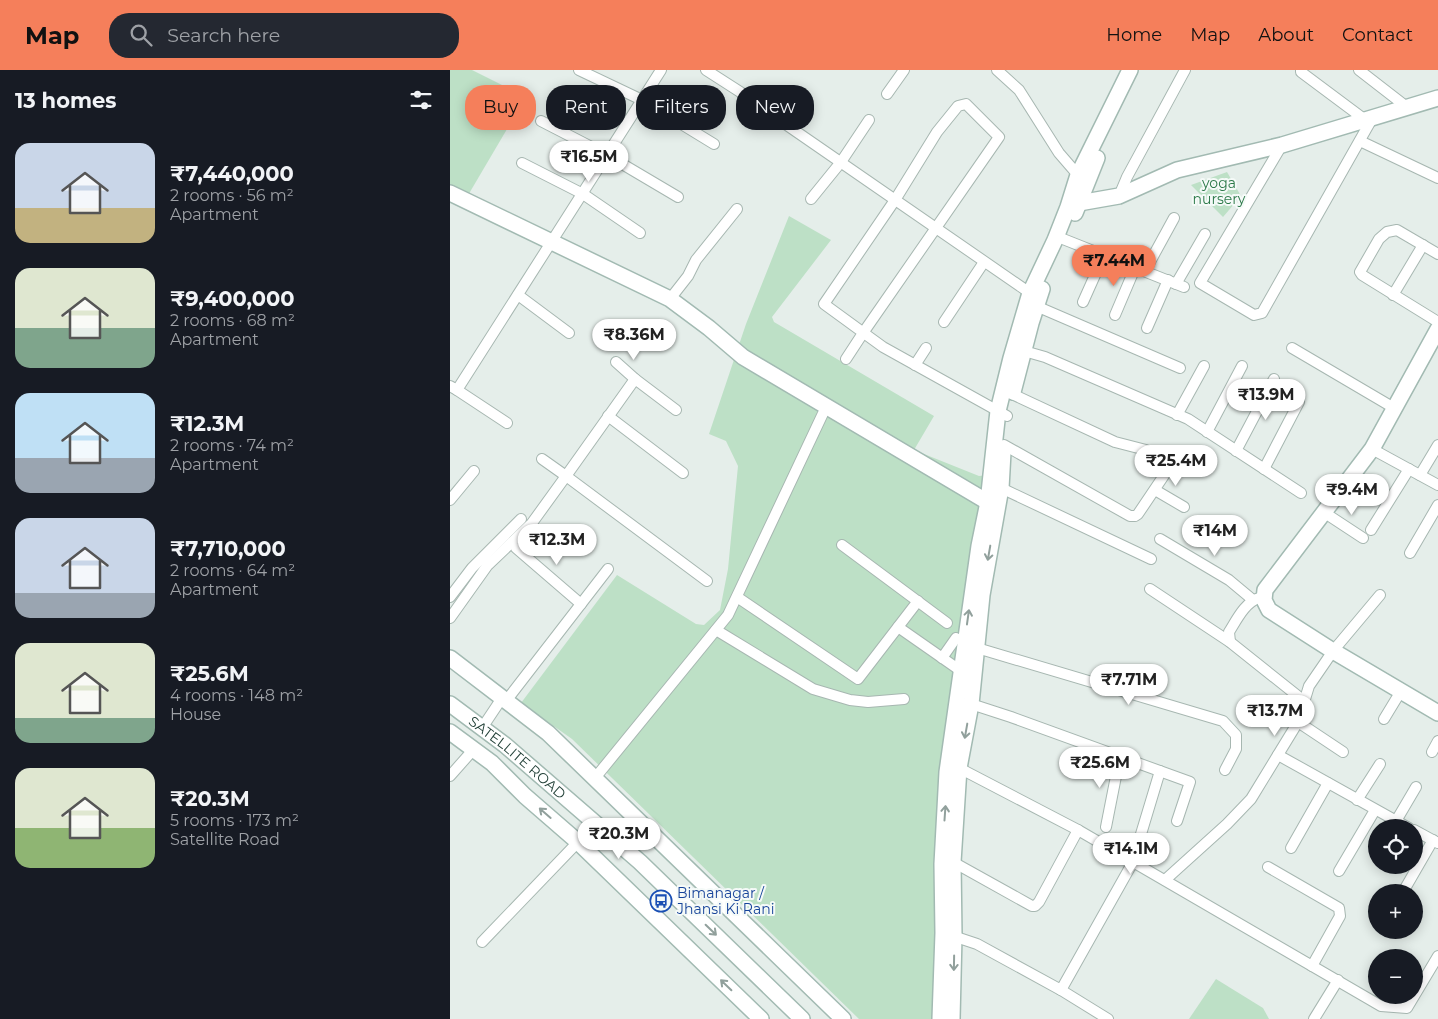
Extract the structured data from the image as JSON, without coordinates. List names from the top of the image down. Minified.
{"streets":{"street":["SATELLITE ROAD"]},"parks":["yoga nursery"],"places":{"bus stop":["Bimanagar / Jhansi Ki Rani"]},"page":{"header":"Map","search":"Search here","nav":["Home","Map","About","Contact"],"heading":"13 homes","chip":["Buy","Rent","Filters","New"],"list":[{"name":"₹7,440,000","note":"2 rooms · 56 m² · Apartment"},{"name":"₹9,400,000","note":"2 rooms · 68 m² · Apartment"},{"name":"₹12.3M","note":"2 rooms · 74 m² · Apartment"},{"name":"₹7,710,000","note":"2 rooms · 64 m² · Apartment"},{"name":"₹25.6M","note":"4 rooms · 148 m² · House"},{"name":"₹20.3M","note":"5 rooms · 173 m² · Satellite Road"}],"price":["₹16.5M","₹7.44M","₹8.36M","₹13.9M","₹25.4M","₹9.4M","₹14M","₹12.3M","₹7.71M","₹13.7M","₹25.6M","₹20.3M","₹14.1M"],"map_buttons":["+","−"]}}
